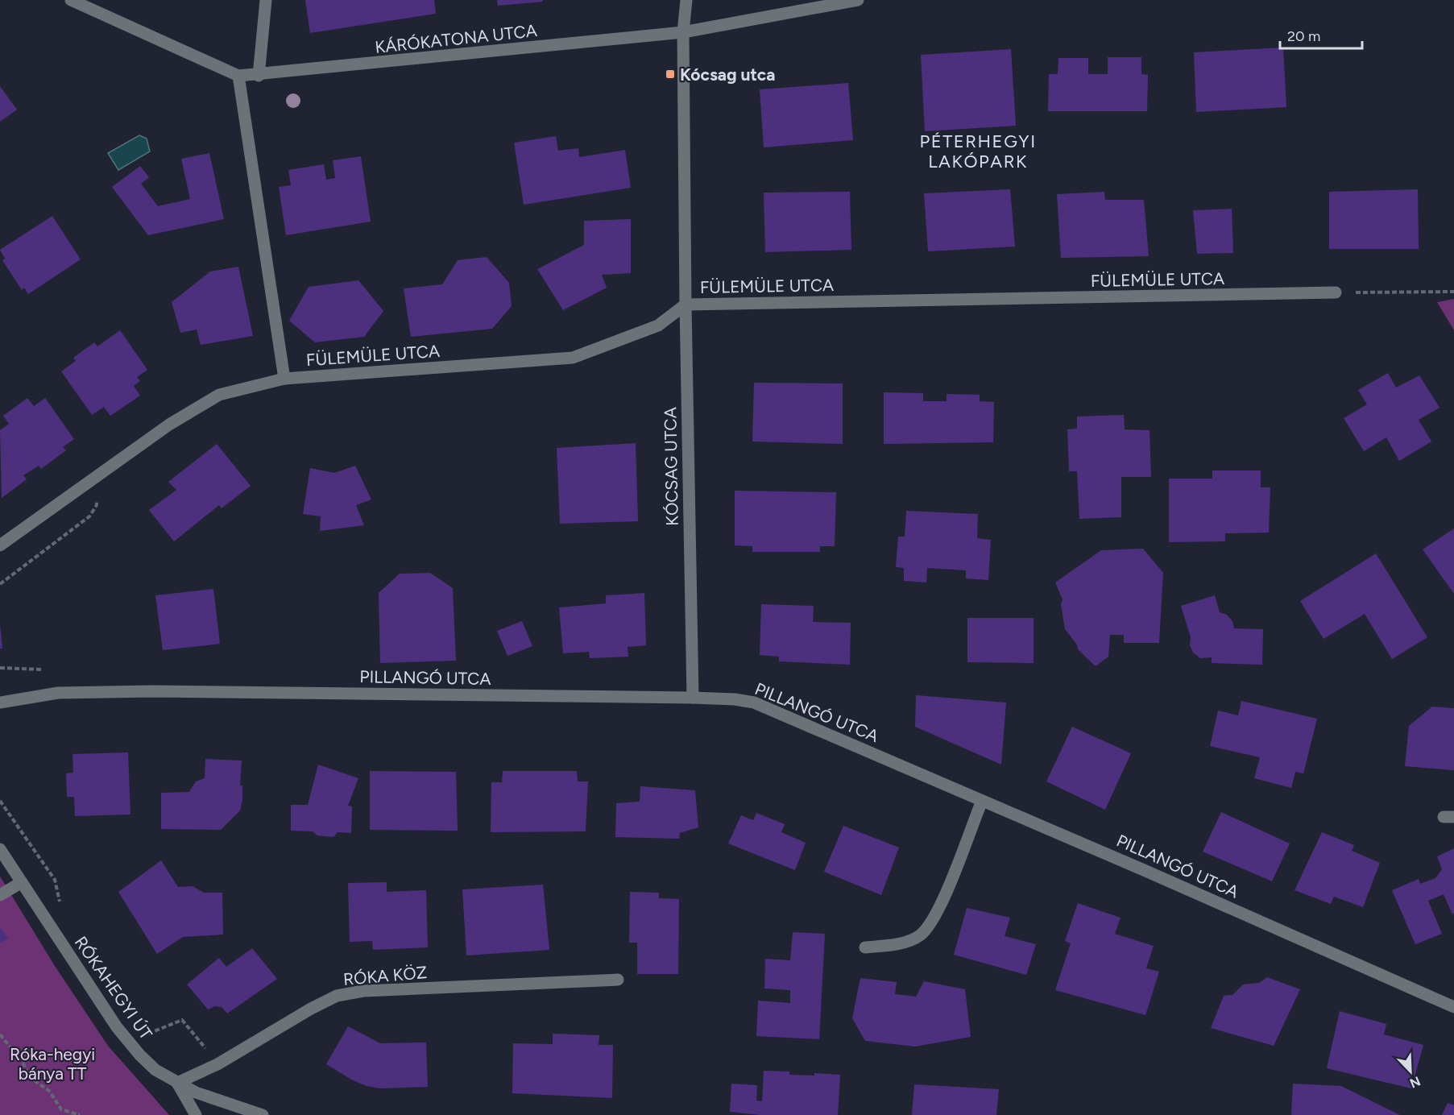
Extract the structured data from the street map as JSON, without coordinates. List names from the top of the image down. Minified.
{"streets":{"street":["KÁRÓKATONA UTCA","FÜLEMÜLE UTCA","KÓCSAG UTCA","PILLANGÓ UTCA","RÓKA KÖZ","RÓKAHEGYI ÚT"]},"crossings":[["KÁRÓKATONA UTCA","KÓCSAG UTCA"],["FÜLEMÜLE UTCA","KÓCSAG UTCA"],["KÓCSAG UTCA","PILLANGÓ UTCA"],["RÓKA KÖZ","RÓKAHEGYI ÚT"]],"districts":["PÉTERHEGYI LAKÓPARK"],"parks":["Róka-hegyi bánya TT"],"places":{"transit":["Kócsag utca"]},"scale_bar":"20 m","north":"bottom right"}
